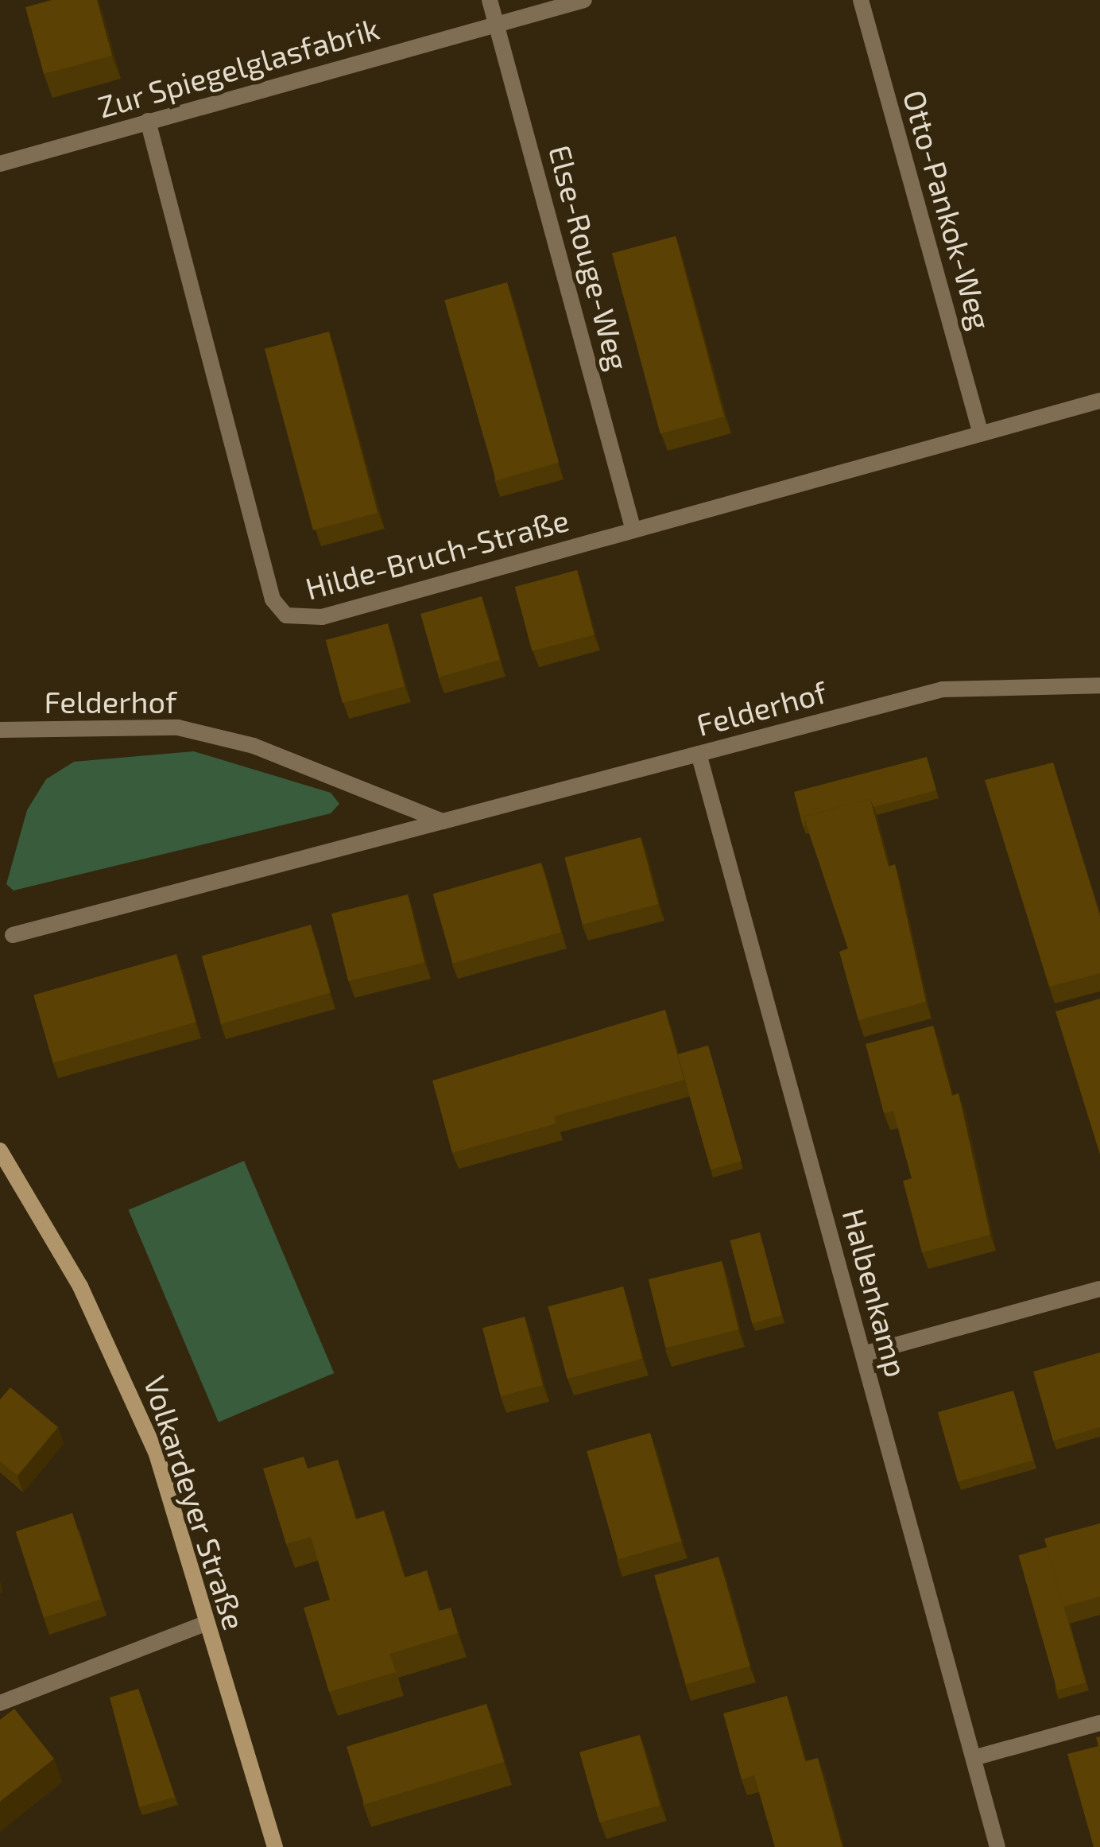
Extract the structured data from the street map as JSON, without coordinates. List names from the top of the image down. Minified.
{"streets":{"main road":["Volkardeyer Straße"],"street":["Zur Spiegelglasfabrik","Otto-Pankok-Weg","Else-Rouge-Weg","Hilde-Bruch-Straße","Felderhof","Halbenkamp"]},"crossings":[["Zur Spiegelglasfabrik","Else-Rouge-Weg"],["Zur Spiegelglasfabrik","Hilde-Bruch-Straße"],["Otto-Pankok-Weg","Hilde-Bruch-Straße"],["Else-Rouge-Weg","Hilde-Bruch-Straße"],["Felderhof","Halbenkamp"]]}
